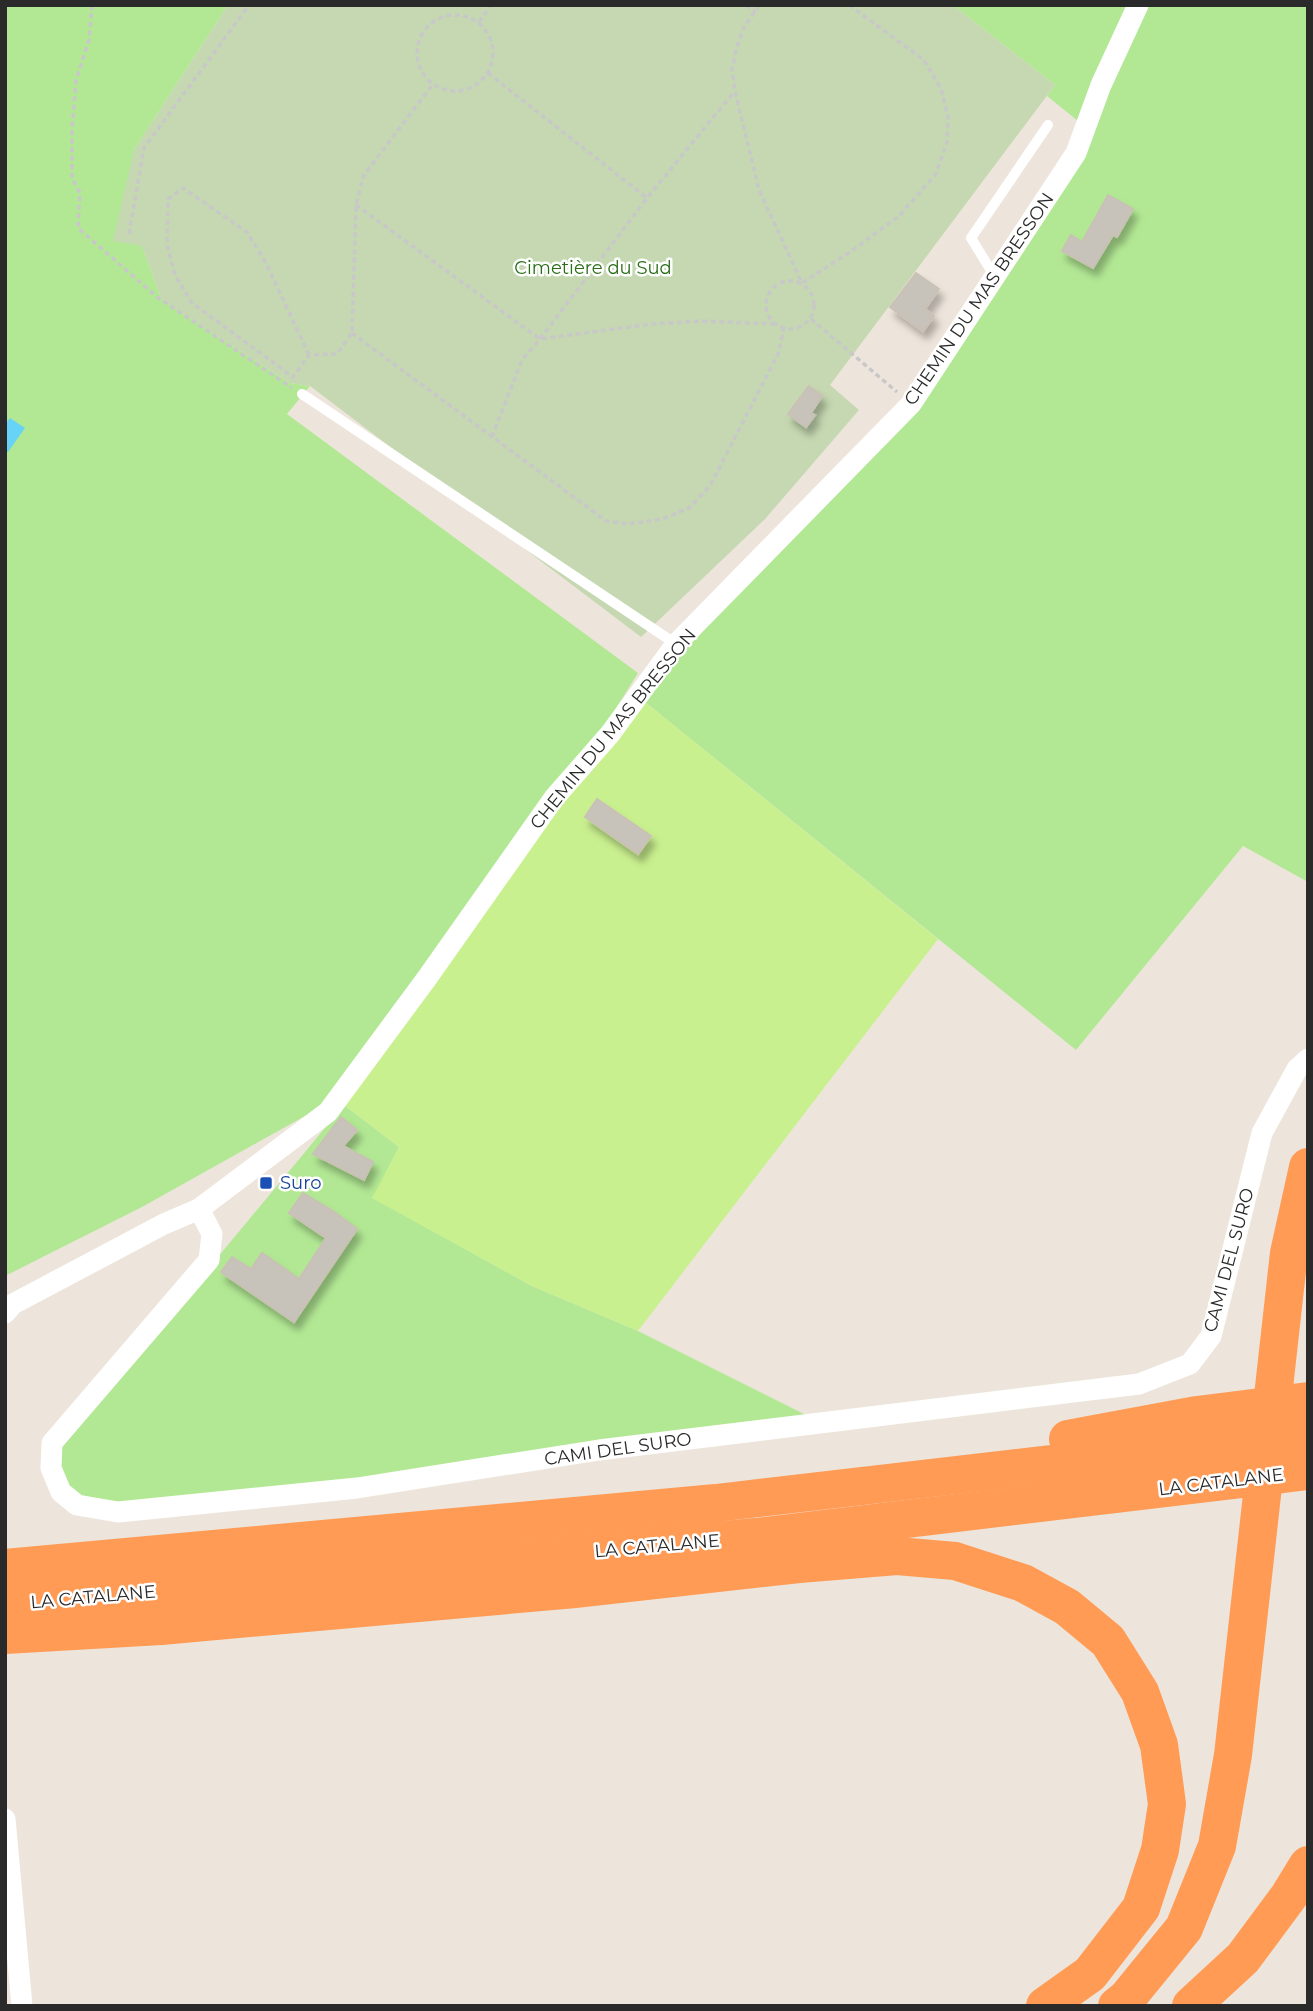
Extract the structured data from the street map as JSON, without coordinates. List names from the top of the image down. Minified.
{"streets":{"highway":["LA CATALANE"],"street":["CHEMIN DU MAS BRESSON","CAMI DEL SURO"]},"crossings":[["CHEMIN DU MAS BRESSON","CAMI DEL SURO"]],"parks":["Cimetière du Sud"],"places":{"transit":["Suro"]}}
